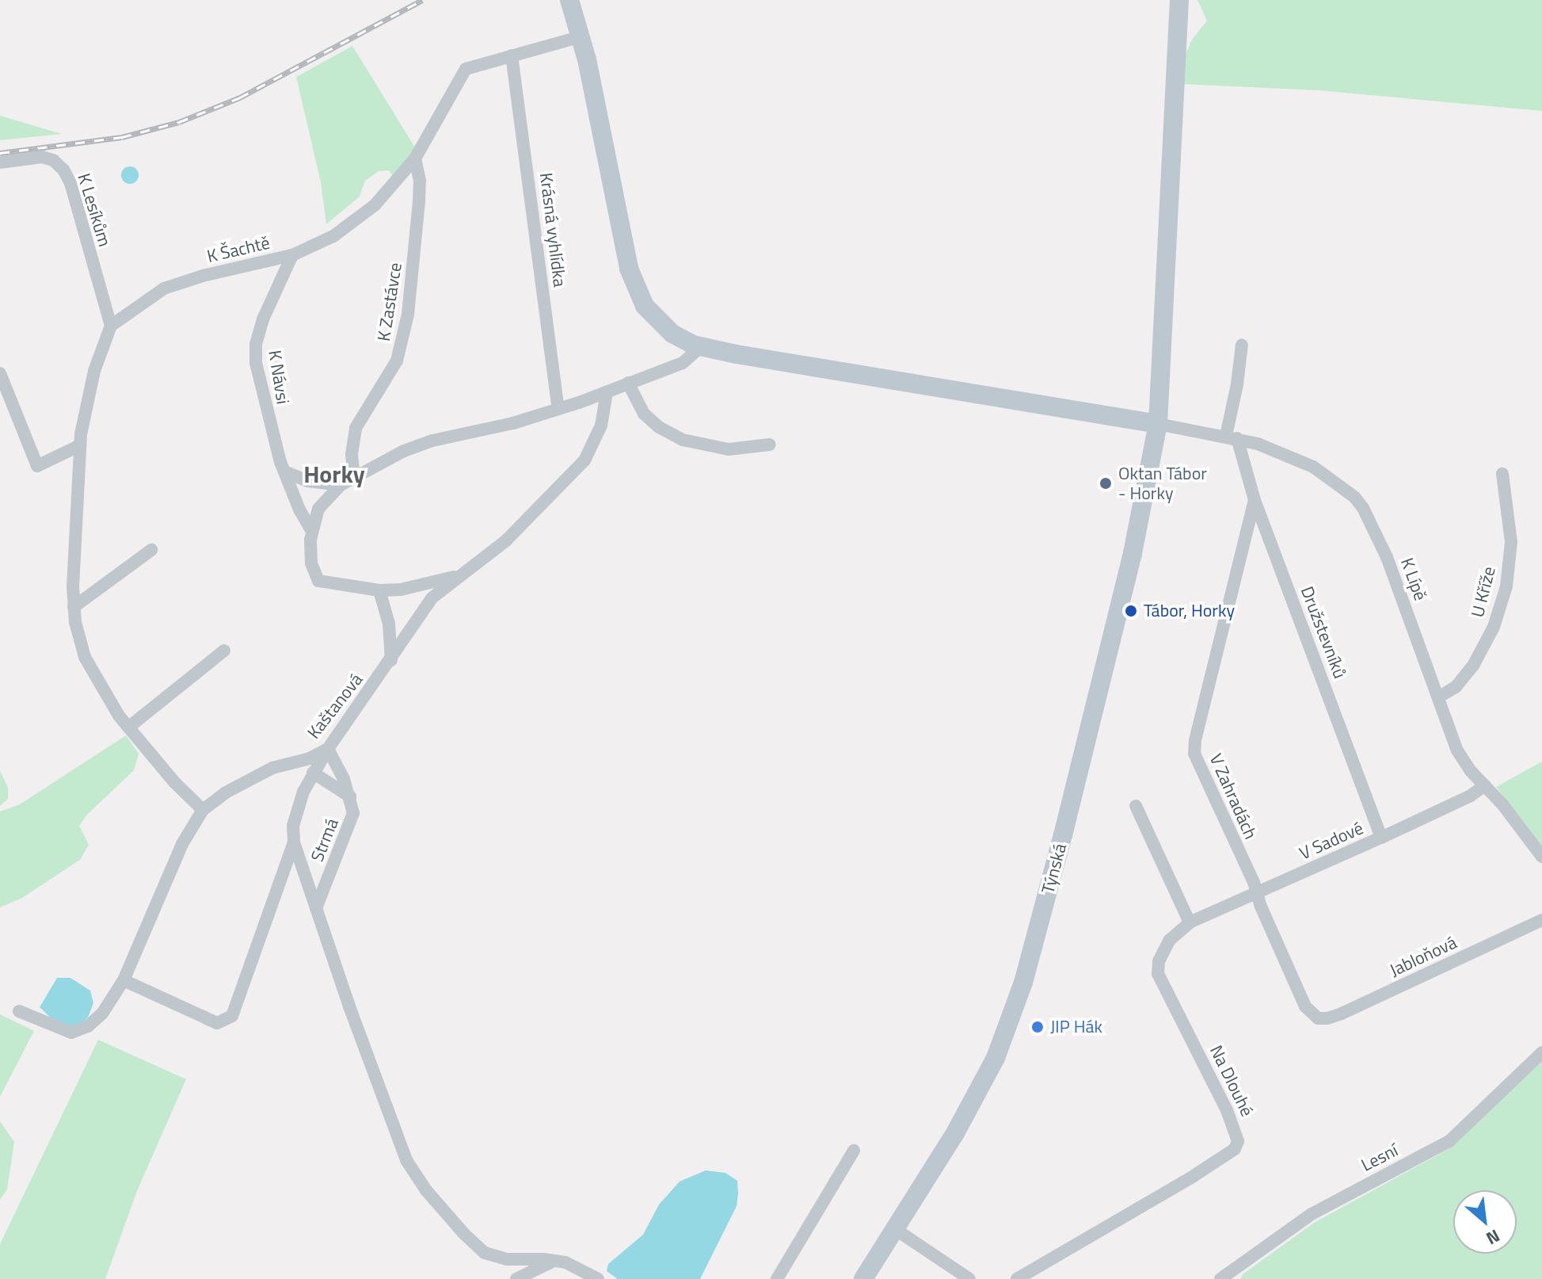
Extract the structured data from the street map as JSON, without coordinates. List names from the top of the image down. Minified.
{"streets":{"main road":["Týnská"],"street":["K Lesíkům","Krásná vyhlídka","K Šachtě","K Zastávce","K Návsi","K Lípě","U Kříže","Družstevníků","Kaštanová","V Zahradách","Strmá","V Sadové","Jabloňová","Na Dlouhé","Lesní"]},"crossings":[["K Lesíkům","K Šachtě"],["Krásná vyhlídka","K Šachtě"],["Krásná vyhlídka","K Návsi"],["K Šachtě","K Zastávce"],["K Šachtě","K Návsi"],["K Zastávce","K Návsi"],["K Návsi","Kaštanová"],["K Lípě","U Kříže"],["K Lípě","Družstevníků"],["K Lípě","V Sadové"],["K Lípě","Týnská"],["Družstevníků","V Zahradách"],["Družstevníků","V Sadové"],["Kaštanová","Strmá"],["V Zahradách","V Sadové"],["V Zahradách","Jabloňová"],["V Sadové","Na Dlouhé"]],"districts":["Horky"],"places":["Oktan Tábor - Horky","Tábor, Horky","JIP Hák"],"north":"bottom right"}
